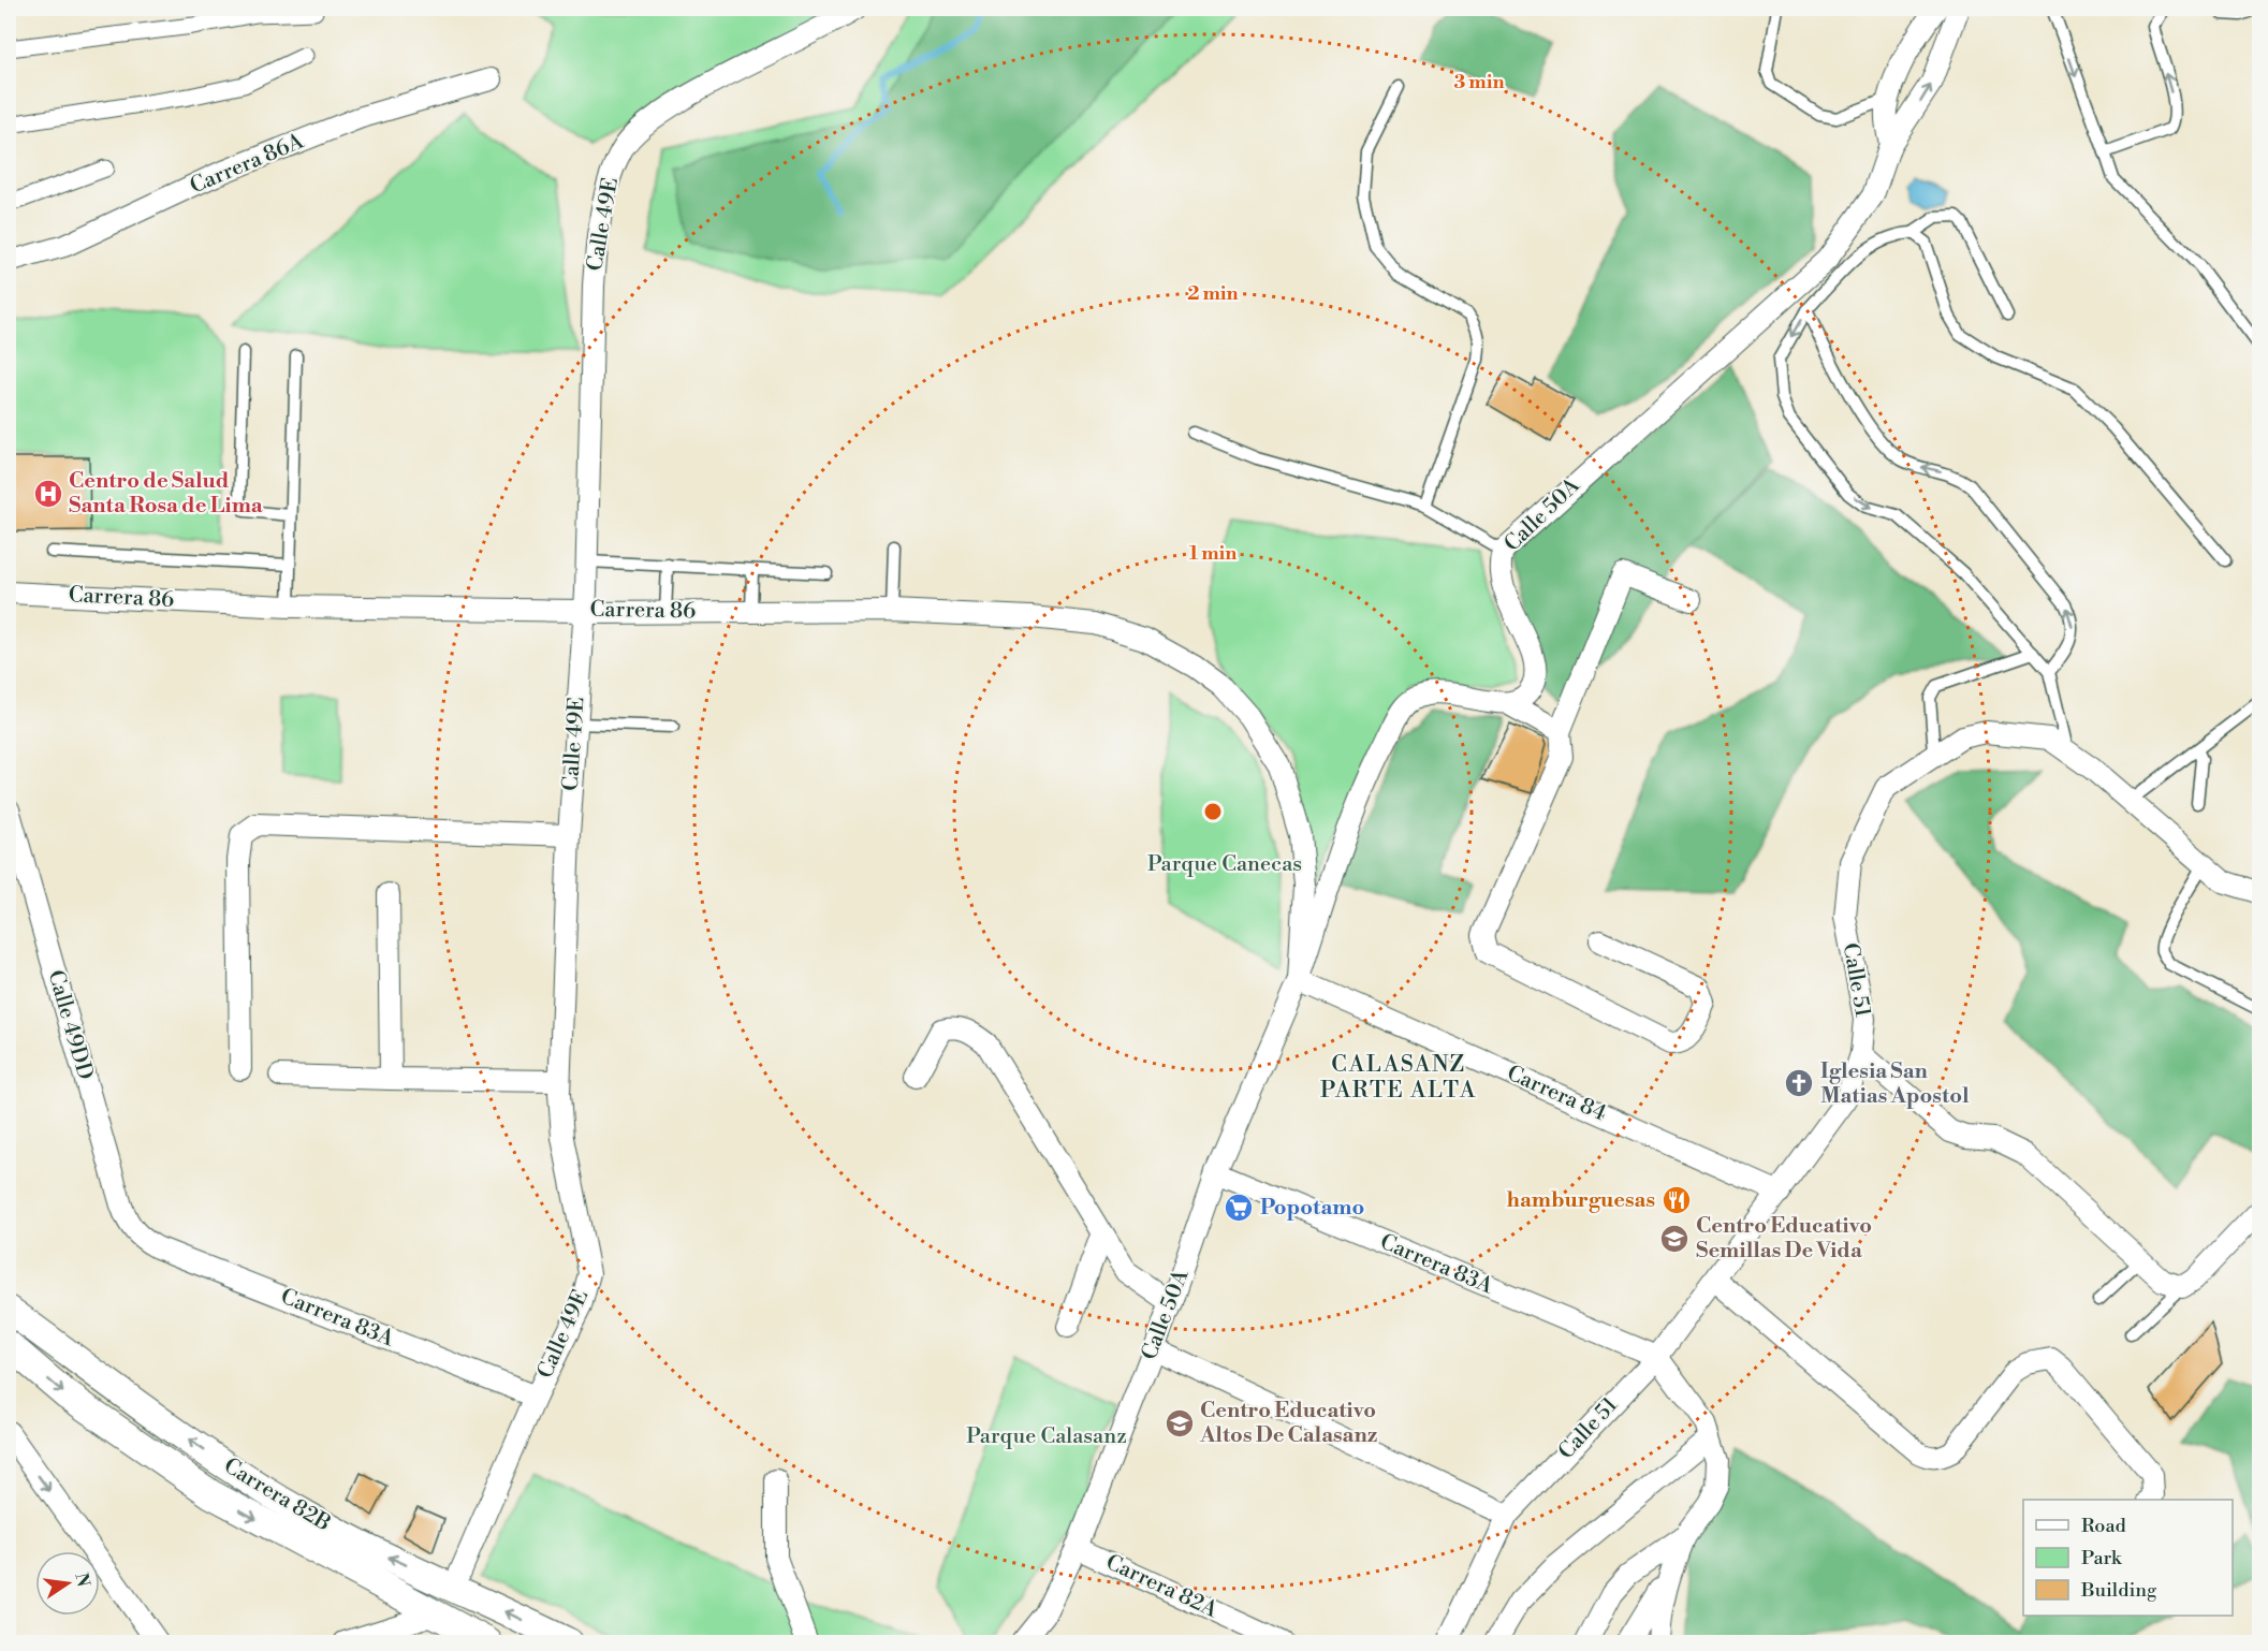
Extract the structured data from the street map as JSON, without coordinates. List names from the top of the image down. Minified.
{"streets":{"street":["Carrera 86A","Calle 49E","Calle 50A","Carrera 86","Calle 51","Calle 49DD","Carrera 84","Carrera 83A","Carrera 82B","Carrera 82A"]},"crossings":[["Calle 49E","Carrera 86"],["Calle 49E","Carrera 83A"],["Calle 49E","Carrera 82B"],["Calle 50A","Carrera 86"],["Calle 50A","Carrera 84"],["Calle 50A","Carrera 83A"],["Calle 50A","Carrera 82A"],["Calle 51","Carrera 84"],["Calle 51","Carrera 83A"],["Calle 49DD","Carrera 83A"]],"districts":["CALASANZ PARTE ALTA"],"parks":["Parque Canecas","Parque Calasanz"],"places":{"hospital":["Centro de Salud Santa Rosa de Lima"],"church":["Iglesia San Matias Apostol"],"restaurant":["hamburguesas"],"supermarket":["Popotamo"],"school or university":["Centro Educativo Semillas De Vida","Centro Educativo Altos De Calasanz"]},"legend":["Road","Park","Building"],"north":"right","rings":["3 min","2 min","1 min"]}
